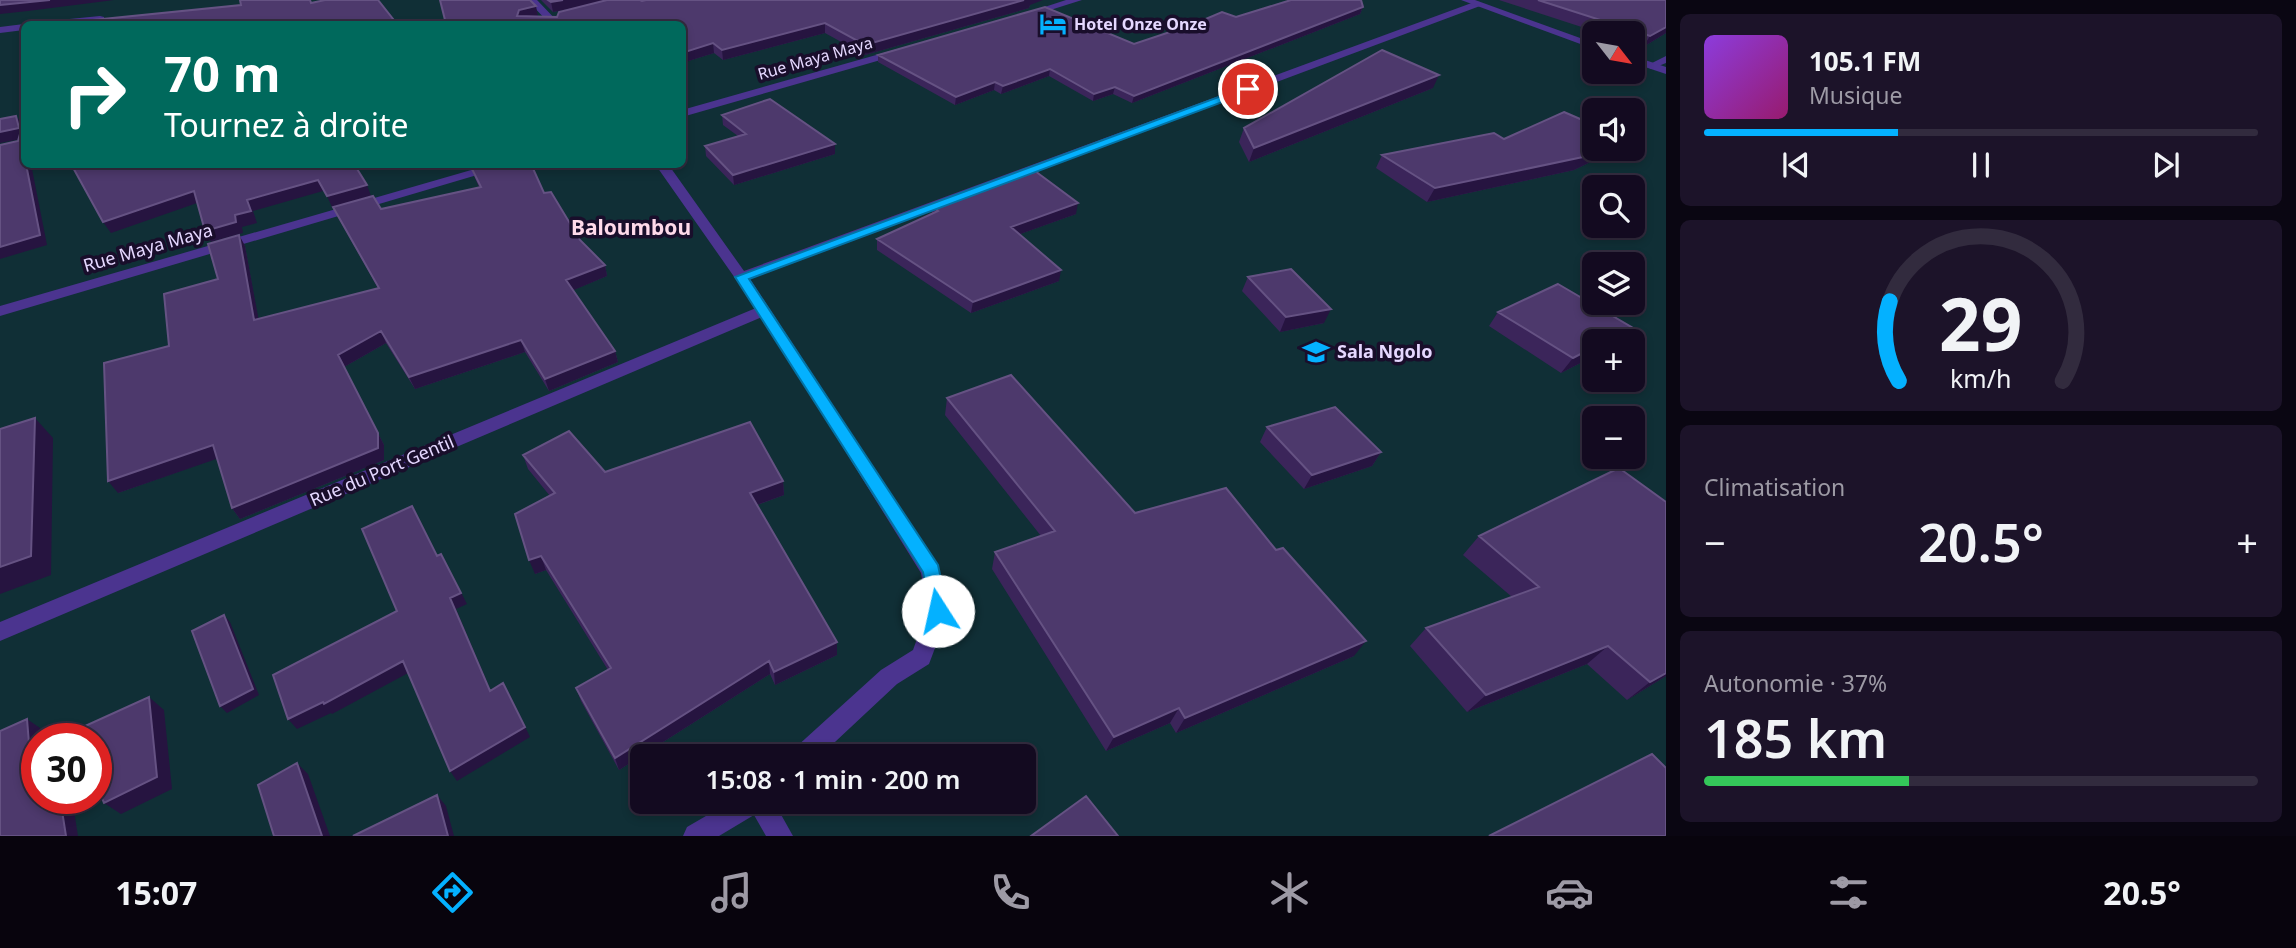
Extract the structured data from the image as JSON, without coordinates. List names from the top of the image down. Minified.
{"streets":{"street":["Rue Maya Maya","Rue du Port Gentil"]},"districts":["Baloumbou"],"places":{"hotel":["Hotel Onze Onze"],"school or university":["Sala Ngolo"]},"north":"bottom right","page":{"map_buttons":["+","−"],"turn":["70 m","Tournez à droite"],"song":["105.1 FM","Musique"],"tile":["Climatisation",["Autonomie · 37%","185 km"]],"heat":["−","20.5°","+"],"limit":"30","trip":"15:08 · 1 min · 200 m","tabs":["15:07","20.5°"],"gauge":["29","km/h"]}}
